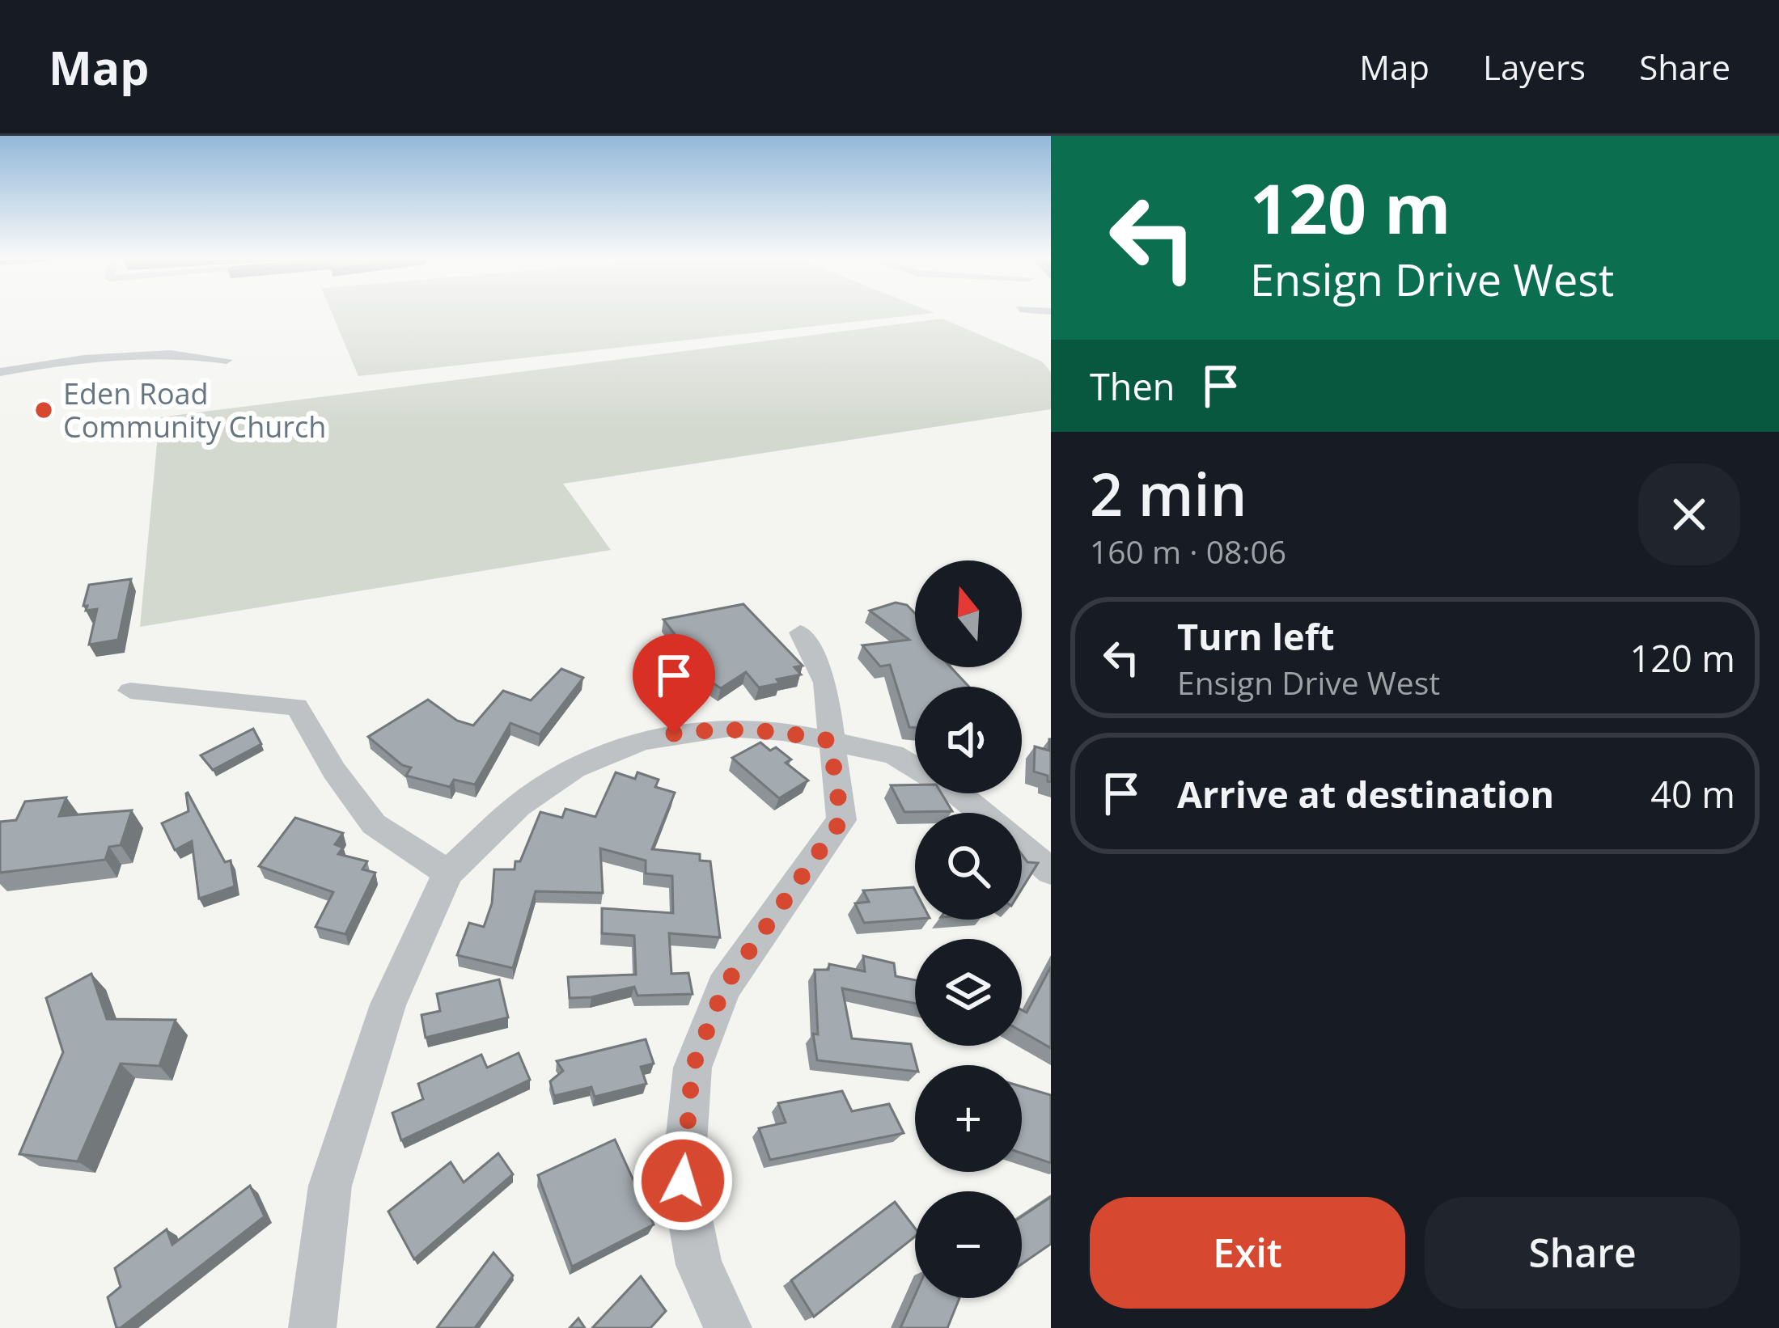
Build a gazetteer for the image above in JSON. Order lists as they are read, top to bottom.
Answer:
{
  "places": ["Eden Road Community Church"],
  "north": "top",
  "page": {
    "header": "Map",
    "nav": ["Map", "Layers", "Share"],
    "turn": ["120 m", "Ensign Drive West"],
    "then": "Then",
    "heading": ["2 min", "160 m · 08:06"],
    "map_buttons": ["+", "−"],
    "list": [
      {
        "name": "Turn left",
        "note": "Ensign Drive West",
        "value": "120 m"
      },
      {
        "name": "Arrive at destination",
        "value": "40 m"
      }
    ],
    "buttons": ["Exit", "Share"]
  }
}
